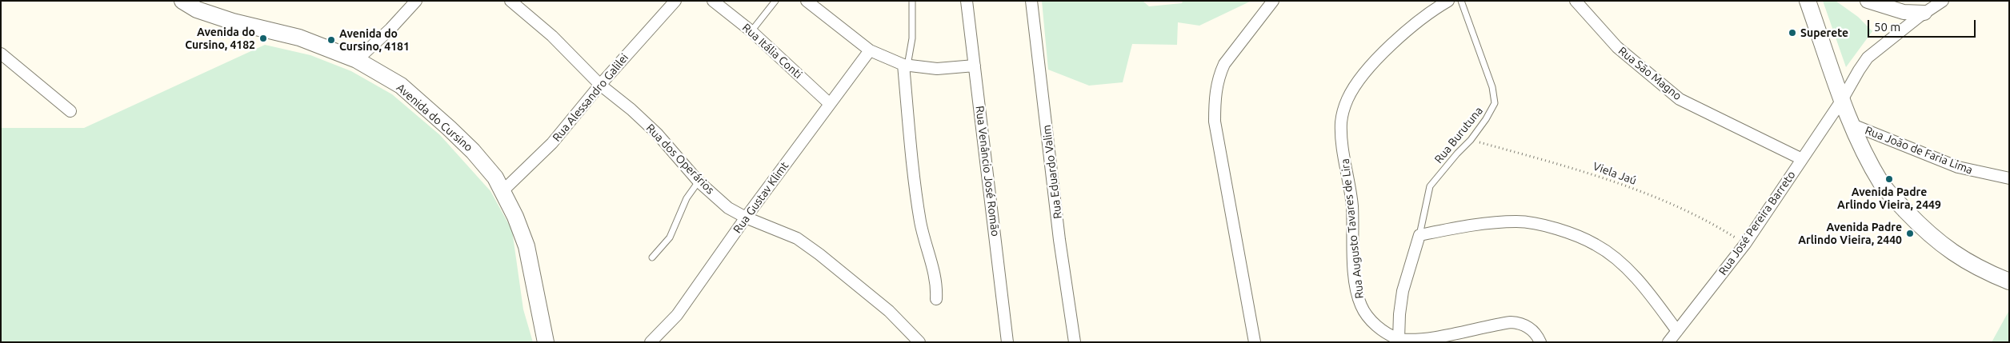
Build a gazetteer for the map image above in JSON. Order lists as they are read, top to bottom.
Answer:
{
  "streets": {
    "main road": ["Avenida do Cursino"],
    "street": [
      "Rua Itália Conti",
      "Rua São Magno",
      "Rua Alessandro Galilei",
      "Rua João de Faria Lima",
      "Rua dos Operários",
      "Rua Venâncio José Romão",
      "Rua Eduardo Valim",
      "Rua Gustav Klimt",
      "Rua José Pereira Barreto",
      "Rua Augusto Tavares de Lira"
    ],
    "lane": ["Rua Burutuna"],
    "path": ["Viela Jaú"]
  },
  "crossings": [
    ["Rua Itália Conti", "Rua Gustav Klimt"],
    ["Rua São Magno", "Rua José Pereira Barreto"],
    ["Rua Alessandro Galilei", "Avenida do Cursino"],
    ["Rua Alessandro Galilei", "Rua dos Operários"],
    ["Rua Burutuna", "Viela Jaú"],
    ["Rua dos Operários", "Rua Gustav Klimt"],
    ["Viela Jaú", "Rua José Pereira Barreto"]
  ],
  "places": [
    "Superete",
    "Avenida do Cursino, 4182",
    "Avenida do Cursino, 4181",
    "Avenida Padre Arlindo Vieira, 2449",
    "Avenida Padre Arlindo Vieira, 2440"
  ],
  "scale_bar": "50 m"
}
